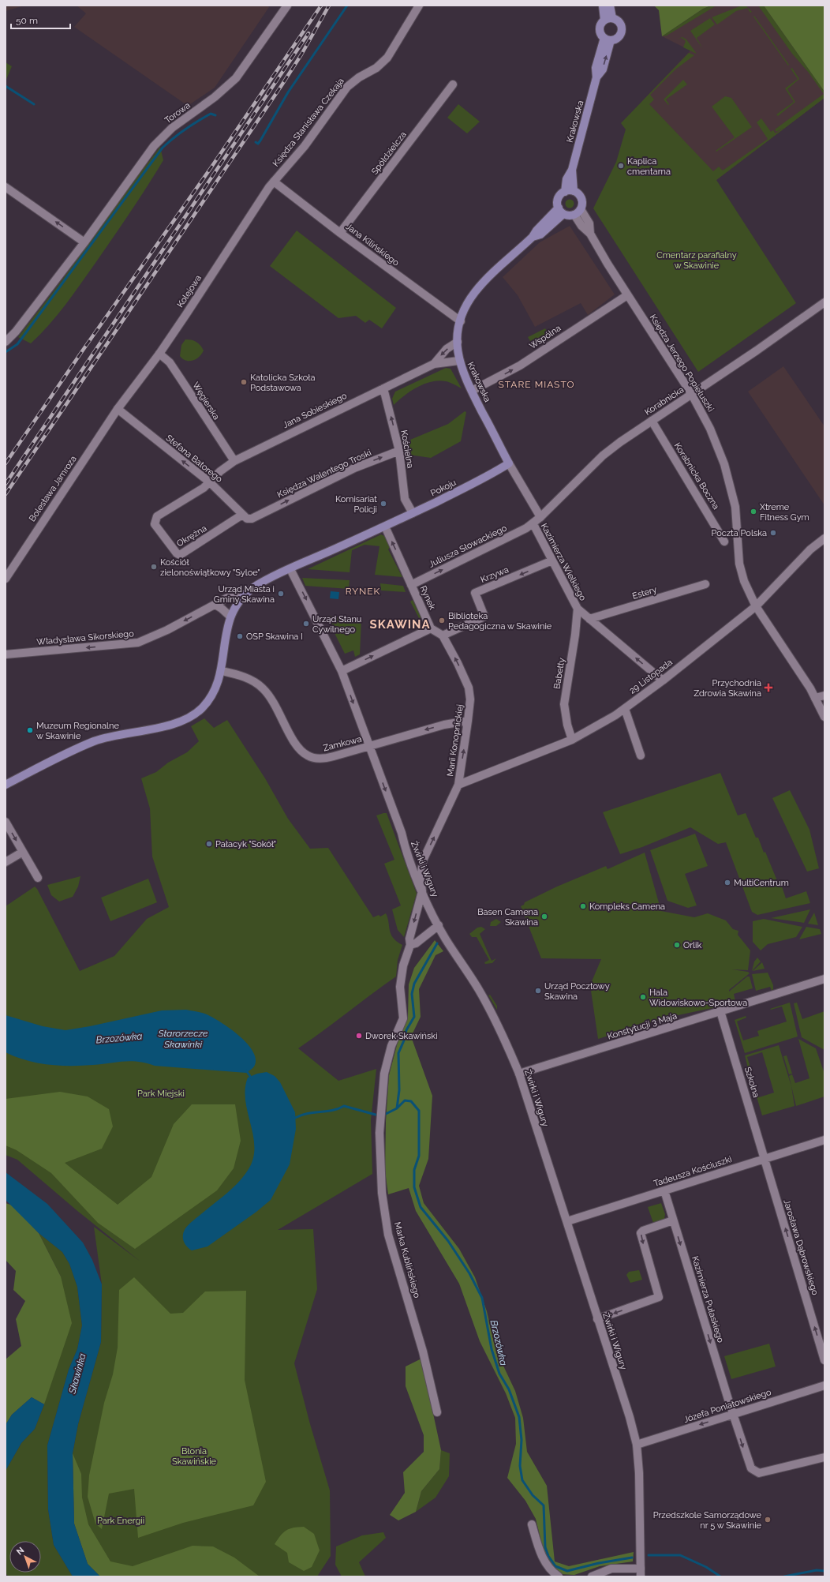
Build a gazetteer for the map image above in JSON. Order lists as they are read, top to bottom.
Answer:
{
  "streets": {
    "main road": ["Krakowska", "Pokoju"],
    "street": [
      "Torowa",
      "Księdza Stanisława Czekaja",
      "Spółdzielcza",
      "Jana Kilińskiego",
      "Kolejowa",
      "Wspólna",
      "Księdza Jerzego Popiełuszki",
      "Węgierska",
      "Korabnicka",
      "Jana Sobieskiego",
      "Kościelna",
      "Stefana Batorego",
      "Księdza Walentego Troski",
      "Korabnicka Boczna",
      "Bolesława Jamroza",
      "Okrężna",
      "Juliusza Słowackiego",
      "Kazimierza Wielkiego",
      "Krzywa",
      "Estery",
      "Rynek",
      "Władysława Sikorskiego",
      "Babetty",
      "29 Listopada",
      "Marii Konopnickiej",
      "Zamkowa",
      "Żwirki i Wigury",
      "Konstytucji 3 Maja",
      "Szkolna",
      "Tadeusza Kościuszki",
      "Jarosława Dąbrowskiego",
      "Marka Kublińskiego",
      "Kazimierza Pułaskiego",
      "Józefa Poniatowskiego"
    ]
  },
  "crossings": [
    ["Krakowska", "Jana Kilińskiego"],
    ["Krakowska", "Wspólna"],
    ["Krakowska", "Księdza Jerzego Popiełuszki"],
    ["Krakowska", "Jana Sobieskiego"],
    ["Krakowska", "Pokoju"],
    ["Krakowska", "Kazimierza Wielkiego"],
    ["Księdza Stanisława Czekaja", "Jana Kilińskiego"],
    ["Księdza Stanisława Czekaja", "Kolejowa"],
    ["Spółdzielcza", "Jana Kilińskiego"],
    ["Jana Kilińskiego", "Kolejowa"],
    ["Kolejowa", "Węgierska"],
    ["Kolejowa", "Stefana Batorego"],
    ["Kolejowa", "Bolesława Jamroza"],
    ["Wspólna", "Księdza Jerzego Popiełuszki"],
    ["Księdza Jerzego Popiełuszki", "Korabnicka"],
    ["Księdza Jerzego Popiełuszki", "29 Listopada"],
    ["Węgierska", "Jana Sobieskiego"],
    ["Korabnicka", "Korabnicka Boczna"],
    ["Korabnicka", "Kazimierza Wielkiego"],
    ["Jana Sobieskiego", "Kościelna"],
    ["Jana Sobieskiego", "Stefana Batorego"],
    ["Jana Sobieskiego", "Okrężna"],
    ["Kościelna", "Księdza Walentego Troski"],
    ["Kościelna", "Pokoju"],
    ["Stefana Batorego", "Księdza Walentego Troski"],
    ["Stefana Batorego", "Bolesława Jamroza"],
    ["Stefana Batorego", "Okrężna"],
    ["Księdza Walentego Troski", "Okrężna"],
    ["Pokoju", "Kazimierza Wielkiego"],
    ["Pokoju", "Rynek"],
    ["Juliusza Słowackiego", "Kazimierza Wielkiego"],
    ["Juliusza Słowackiego", "Rynek"],
    ["Kazimierza Wielkiego", "Krzywa"],
    ["Kazimierza Wielkiego", "Estery"],
    ["Kazimierza Wielkiego", "Babetty"],
    ["Kazimierza Wielkiego", "29 Listopada"],
    ["Krzywa", "Marii Konopnickiej"],
    ["Babetty", "29 Listopada"],
    ["29 Listopada", "Marii Konopnickiej"],
    ["Marii Konopnickiej", "Zamkowa"],
    ["Marii Konopnickiej", "Żwirki i Wigury"],
    ["Marii Konopnickiej", "Marka Kublińskiego"],
    ["Zamkowa", "Żwirki i Wigury"],
    ["Żwirki i Wigury", "Konstytucji 3 Maja"],
    ["Żwirki i Wigury", "Tadeusza Kościuszki"],
    ["Żwirki i Wigury", "Marka Kublińskiego"],
    ["Żwirki i Wigury", "Józefa Poniatowskiego"],
    ["Konstytucji 3 Maja", "Szkolna"],
    ["Szkolna", "Tadeusza Kościuszki"],
    ["Szkolna", "Jarosława Dąbrowskiego"],
    ["Tadeusza Kościuszki", "Jarosława Dąbrowskiego"],
    ["Tadeusza Kościuszki", "Kazimierza Pułaskiego"],
    ["Kazimierza Pułaskiego", "Józefa Poniatowskiego"]
  ],
  "one_way": [
    "Wspólna",
    "Kościelna",
    "Stefana Batorego",
    "Księdza Walentego Troski",
    "Juliusza Słowackiego",
    "Krzywa",
    "Rynek",
    "Władysława Sikorskiego",
    "Marii Konopnickiej",
    "Jarosława Dąbrowskiego",
    "Kazimierza Pułaskiego",
    "Józefa Poniatowskiego"
  ],
  "districts": ["STARE MIASTO", "RYNEK", "SKAWINA"],
  "water": ["Starorzecze Skawinki", "Brzozówka", "Skawinka"],
  "parks": [
    "Cmentarz parafialny w Skawinie",
    "Park Miejski",
    "Błonia Skawińskie",
    "Park Energii"
  ],
  "places": {
    "other": [
      "Kaplica cmentarna",
      "Katolicka Szkoła Podstawowa",
      "Komisariat Policji",
      "Xtreme Fitness Gym",
      "Poczta Polska",
      "Kościół zielonoświątkowy \"Syloe\"",
      "Urząd Miasta i Gminy Skawina",
      "Biblioteka Pedagogiczna w Skawinie",
      "Urząd Stanu Cywilnego",
      "OSP Skawina I",
      "Muzeum Regionalne w Skawinie",
      "Pałacyk \"Sokół\"",
      "MultiCentrum",
      "Kompleks Camena",
      "Basen Camena Skawina",
      "Orlik",
      "Urząd Pocztowy Skawina",
      "Hala Widowiskowo-Sportowa",
      "Dworek Skawiński",
      "Przedszkole Samorządowe nr 5 w Skawinie"
    ],
    "health": ["Przychodnia Zdrowia Skawina"]
  },
  "scale_bar": "50 m",
  "north": "top left"
}
